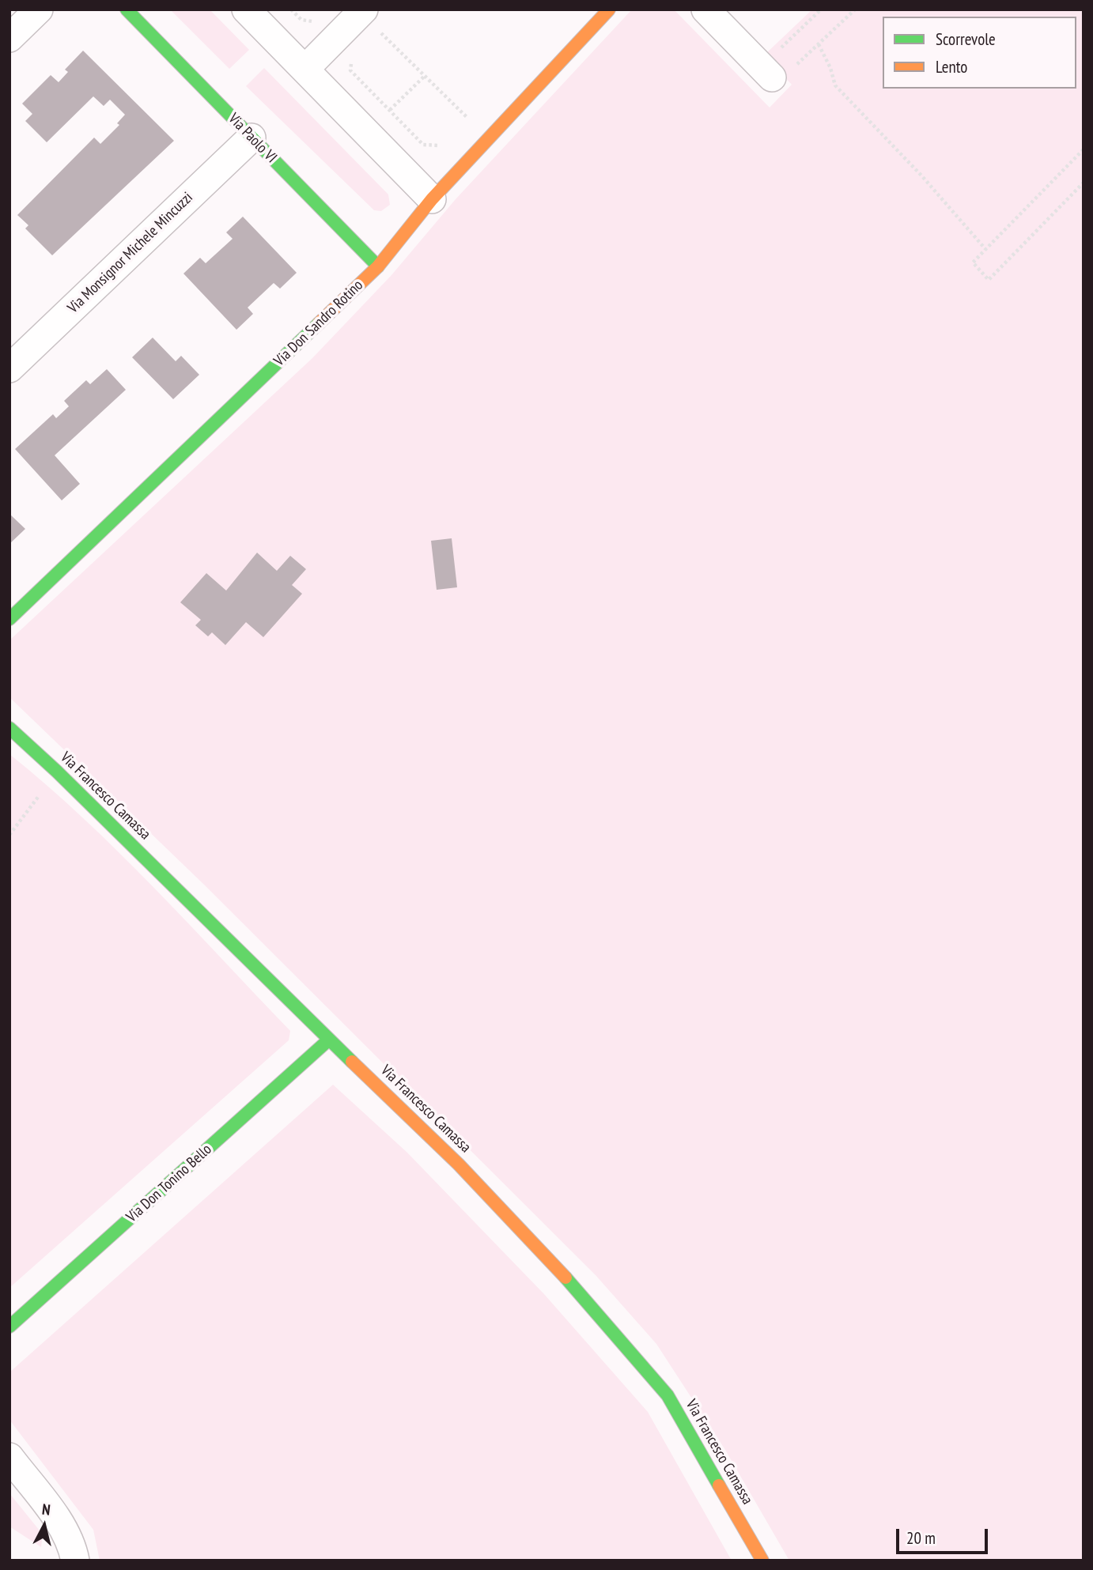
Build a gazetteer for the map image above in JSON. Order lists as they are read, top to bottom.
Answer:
{
  "streets": {
    "street": [
      "Via Paolo VI",
      "Via Monsignor Michele Mincuzzi",
      "Via Don Sandro Rotino",
      "Via Francesco Camassa",
      "Via Don Tonino Bello"
    ]
  },
  "crossings": [
    ["Via Paolo VI", "Via Monsignor Michele Mincuzzi"],
    ["Via Paolo VI", "Via Don Sandro Rotino"],
    ["Via Francesco Camassa", "Via Don Tonino Bello"]
  ],
  "legend": ["Scorrevole", "Lento"],
  "scale_bar": "20 m",
  "north": "top"
}
